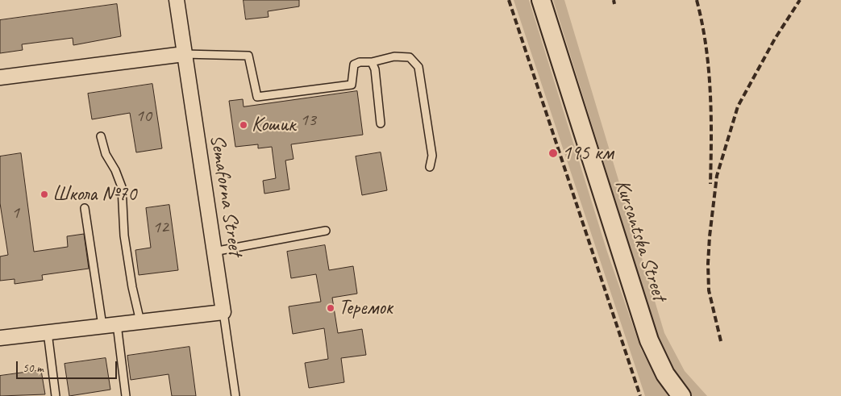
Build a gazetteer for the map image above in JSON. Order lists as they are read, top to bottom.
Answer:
{
  "streets": {
    "street": ["Semaforna Street", "Kursantska Street"]
  },
  "places": [
    "Кошик",
    "195 км",
    "Школа №70",
    "Теремок"
  ],
  "house_numbers": [
    "10",
    "13",
    "1",
    "12"
  ],
  "scale_bar": "50 m"
}
